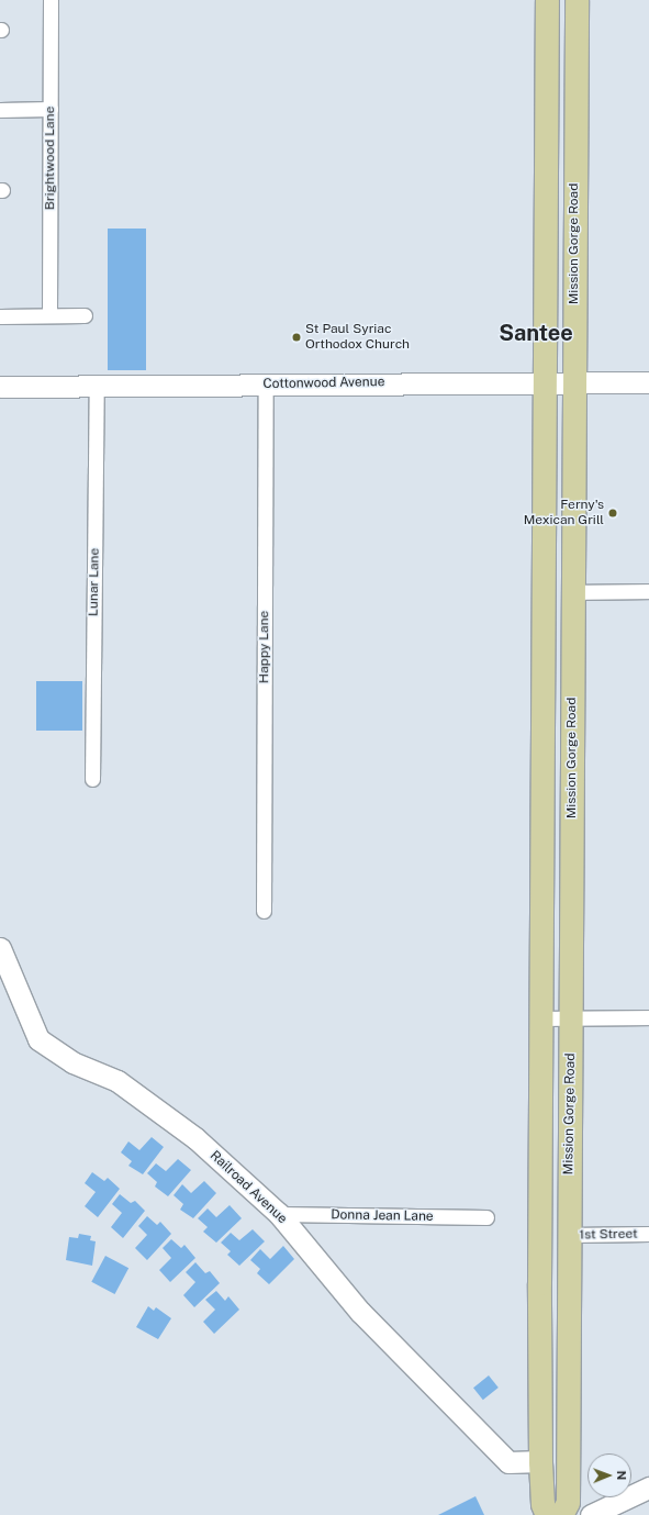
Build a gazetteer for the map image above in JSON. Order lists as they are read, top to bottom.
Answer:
{
  "streets": {
    "main road": ["Mission Gorge Road"],
    "street": [
      "Brightwood Lane",
      "Cottonwood Avenue",
      "Lunar Lane",
      "Happy Lane",
      "Railroad Avenue",
      "Donna Jean Lane",
      "1st Street"
    ]
  },
  "crossings": [
    ["Mission Gorge Road", "Cottonwood Avenue"],
    ["Mission Gorge Road", "Railroad Avenue"],
    ["Mission Gorge Road", "1st Street"],
    ["Cottonwood Avenue", "Lunar Lane"],
    ["Cottonwood Avenue", "Happy Lane"],
    ["Railroad Avenue", "Donna Jean Lane"]
  ],
  "districts": ["Santee"],
  "places": ["St Paul Syriac Orthodox Church", "Ferny's Mexican Grill"],
  "north": "right"
}
